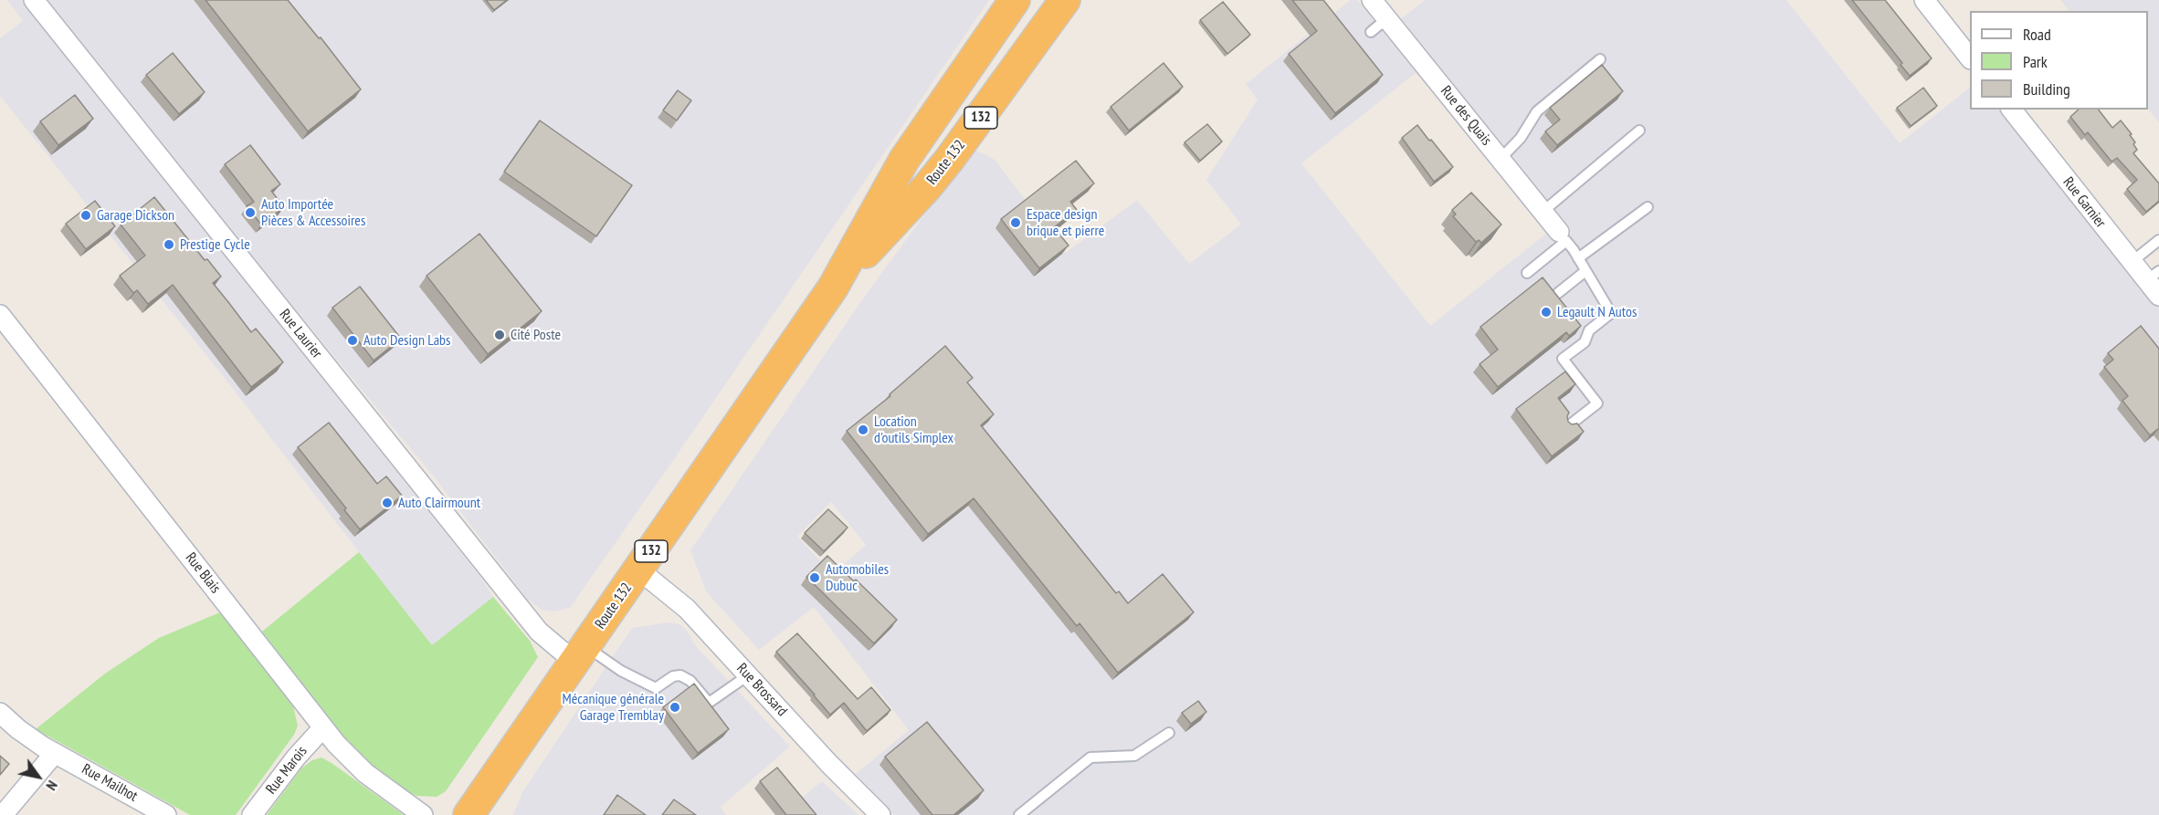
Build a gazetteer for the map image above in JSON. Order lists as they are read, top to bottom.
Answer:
{
  "streets": {
    "highway": ["132", "Route 132"],
    "street": [
      "Rue des Quais",
      "Rue Garnier",
      "Rue Laurier",
      "Rue Blais",
      "Rue Brossard",
      "Rue Marois",
      "Rue Mailhot"
    ]
  },
  "crossings": [
    ["Route 132", "Rue Laurier"],
    ["Route 132", "Rue Brossard"],
    ["Rue Blais", "Rue Marois"]
  ],
  "places": [
    "Auto Importée Pièces & Accessoires",
    "Garage Dickson",
    "Espace design brique et pierre",
    "Prestige Cycle",
    "Legault N Autos",
    "Cité Poste",
    "Auto Design Labs",
    "Location d'outils Simplex",
    "Auto Clairmount",
    "Automobiles Dubuc",
    "Mécanique générale Garage Tremblay"
  ],
  "legend": ["Road", "Park", "Building"],
  "north": "bottom right"
}
